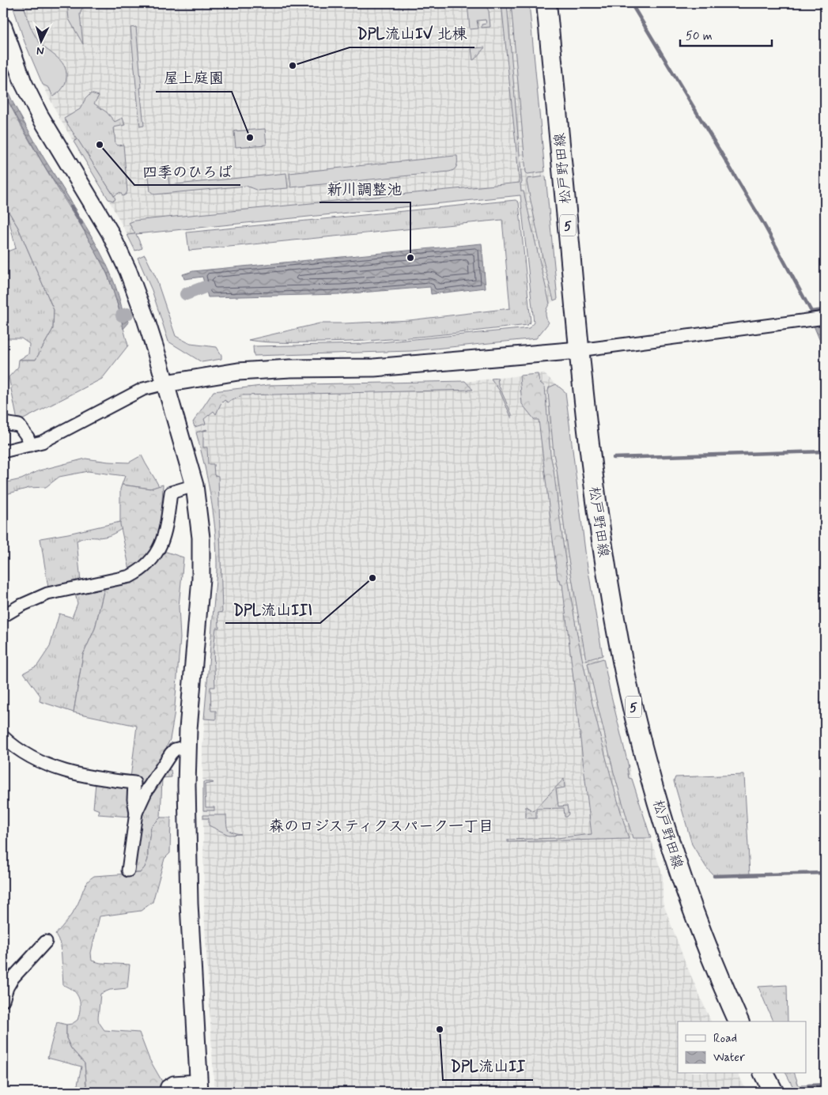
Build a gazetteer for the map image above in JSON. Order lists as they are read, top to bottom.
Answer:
{
  "streets": {
    "main road": ["松戸野田線", "5"]
  },
  "districts": ["森のロジスティクスパーク一丁目"],
  "places": [
    "DPL流山IV 北棟",
    "屋上庭園",
    "四季のひろば",
    "新川調整池",
    "DPL流山III",
    "DPL流山II"
  ],
  "legend": ["Road", "Water"],
  "scale_bar": "50 m",
  "north": "bottom"
}
